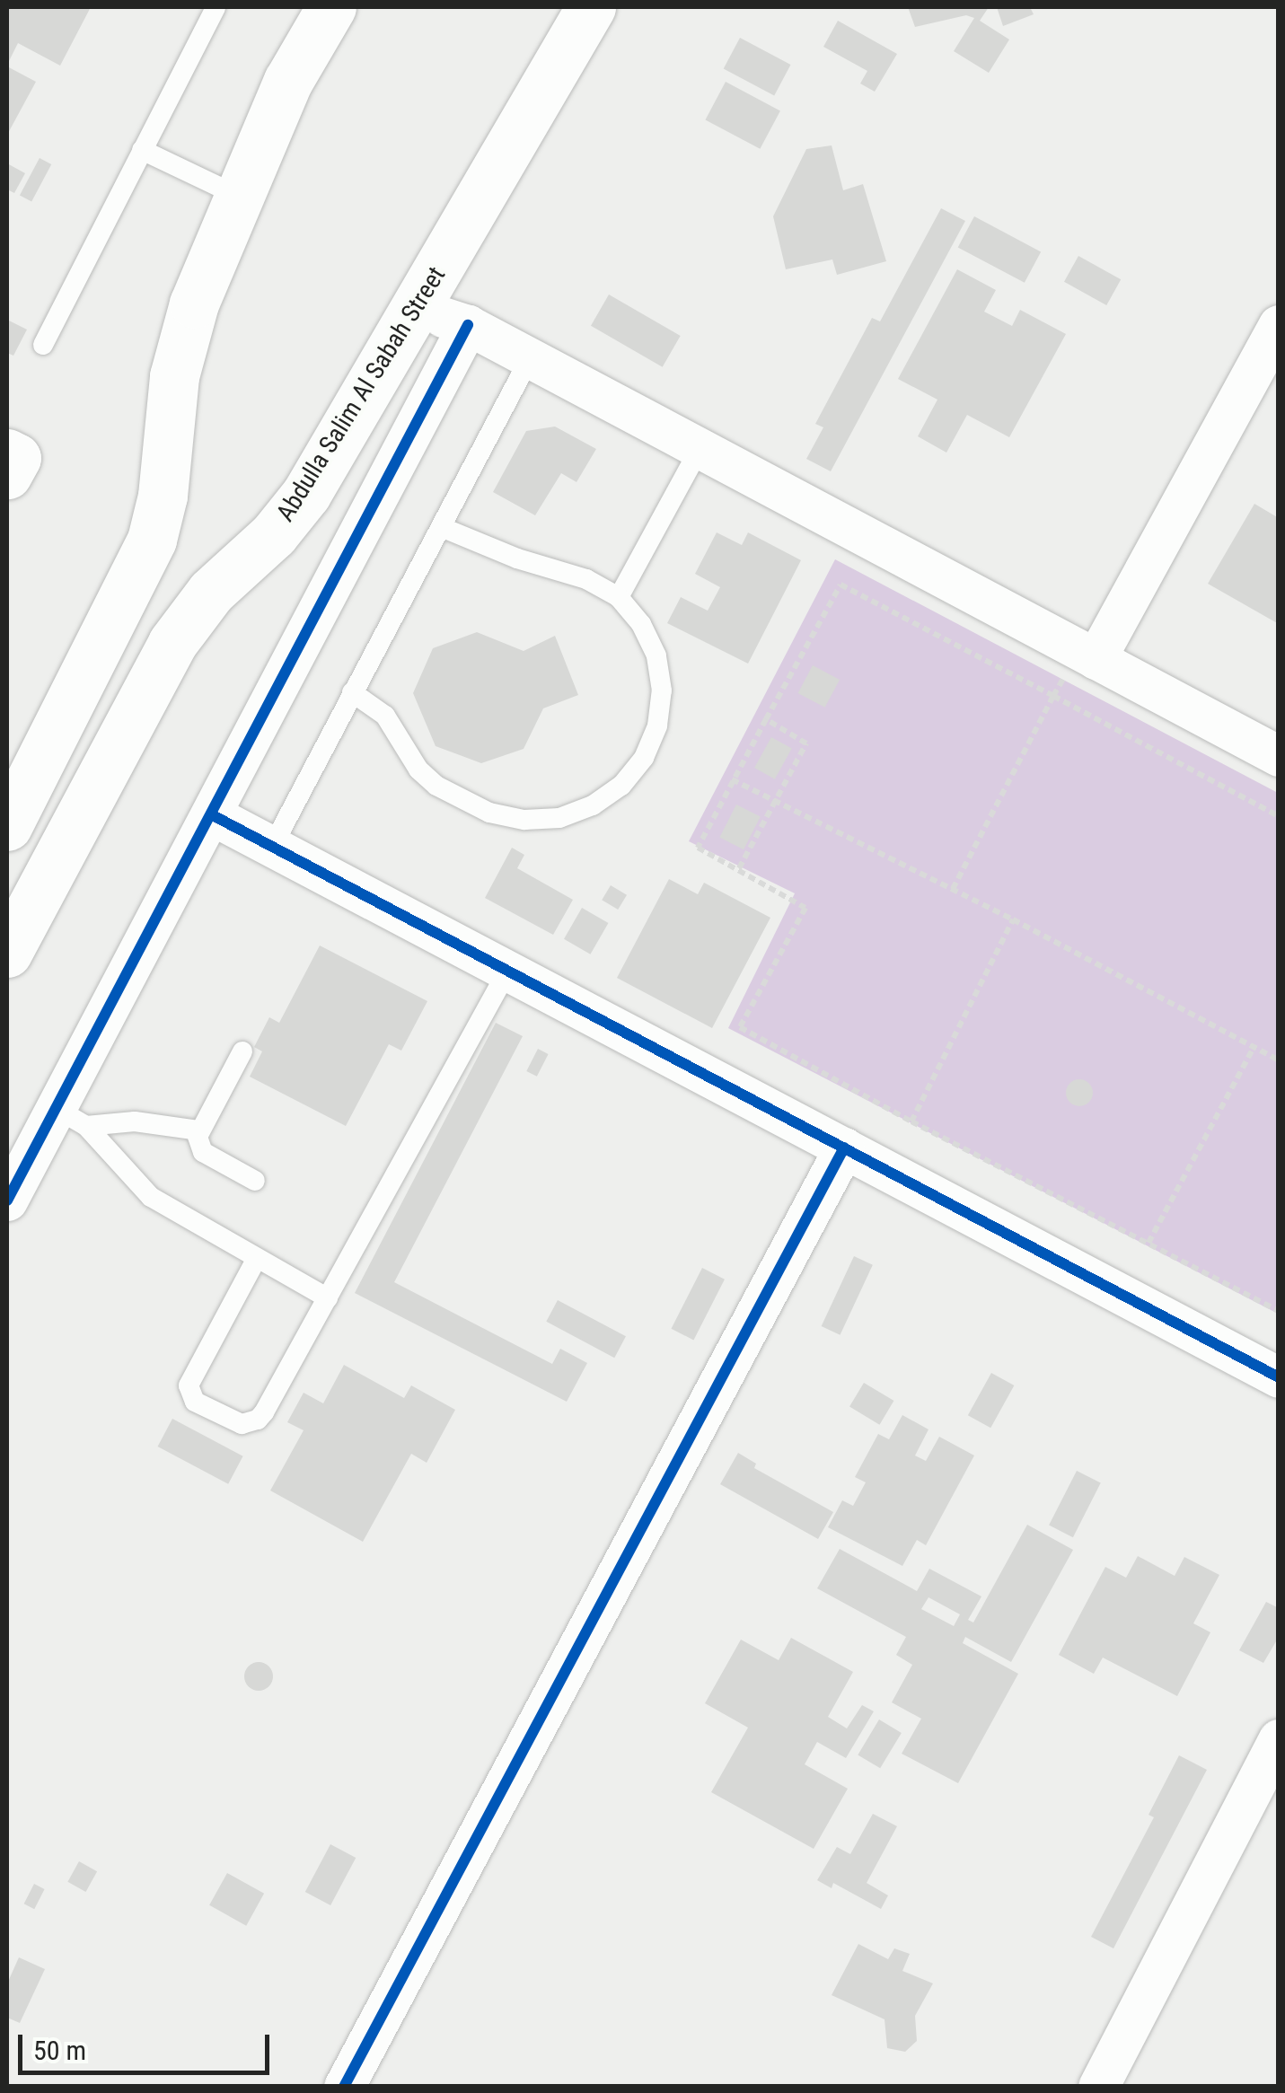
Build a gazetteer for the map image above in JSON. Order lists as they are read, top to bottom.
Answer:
{
  "streets": {
    "main road": ["Abdulla Salim Al Sabah Street"]
  },
  "scale_bar": "50 m"
}
